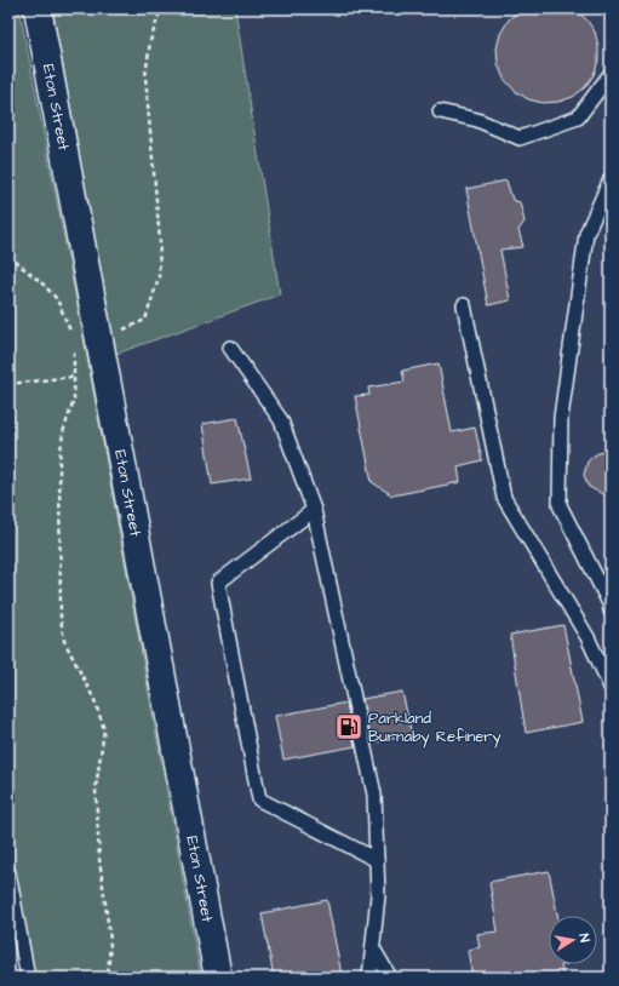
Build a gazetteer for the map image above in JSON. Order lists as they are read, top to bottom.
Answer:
{
  "streets": {
    "street": ["Eton Street"]
  },
  "places": {
    "fuel station": ["Parkland Burnaby Refinery"]
  },
  "north": "right"
}
